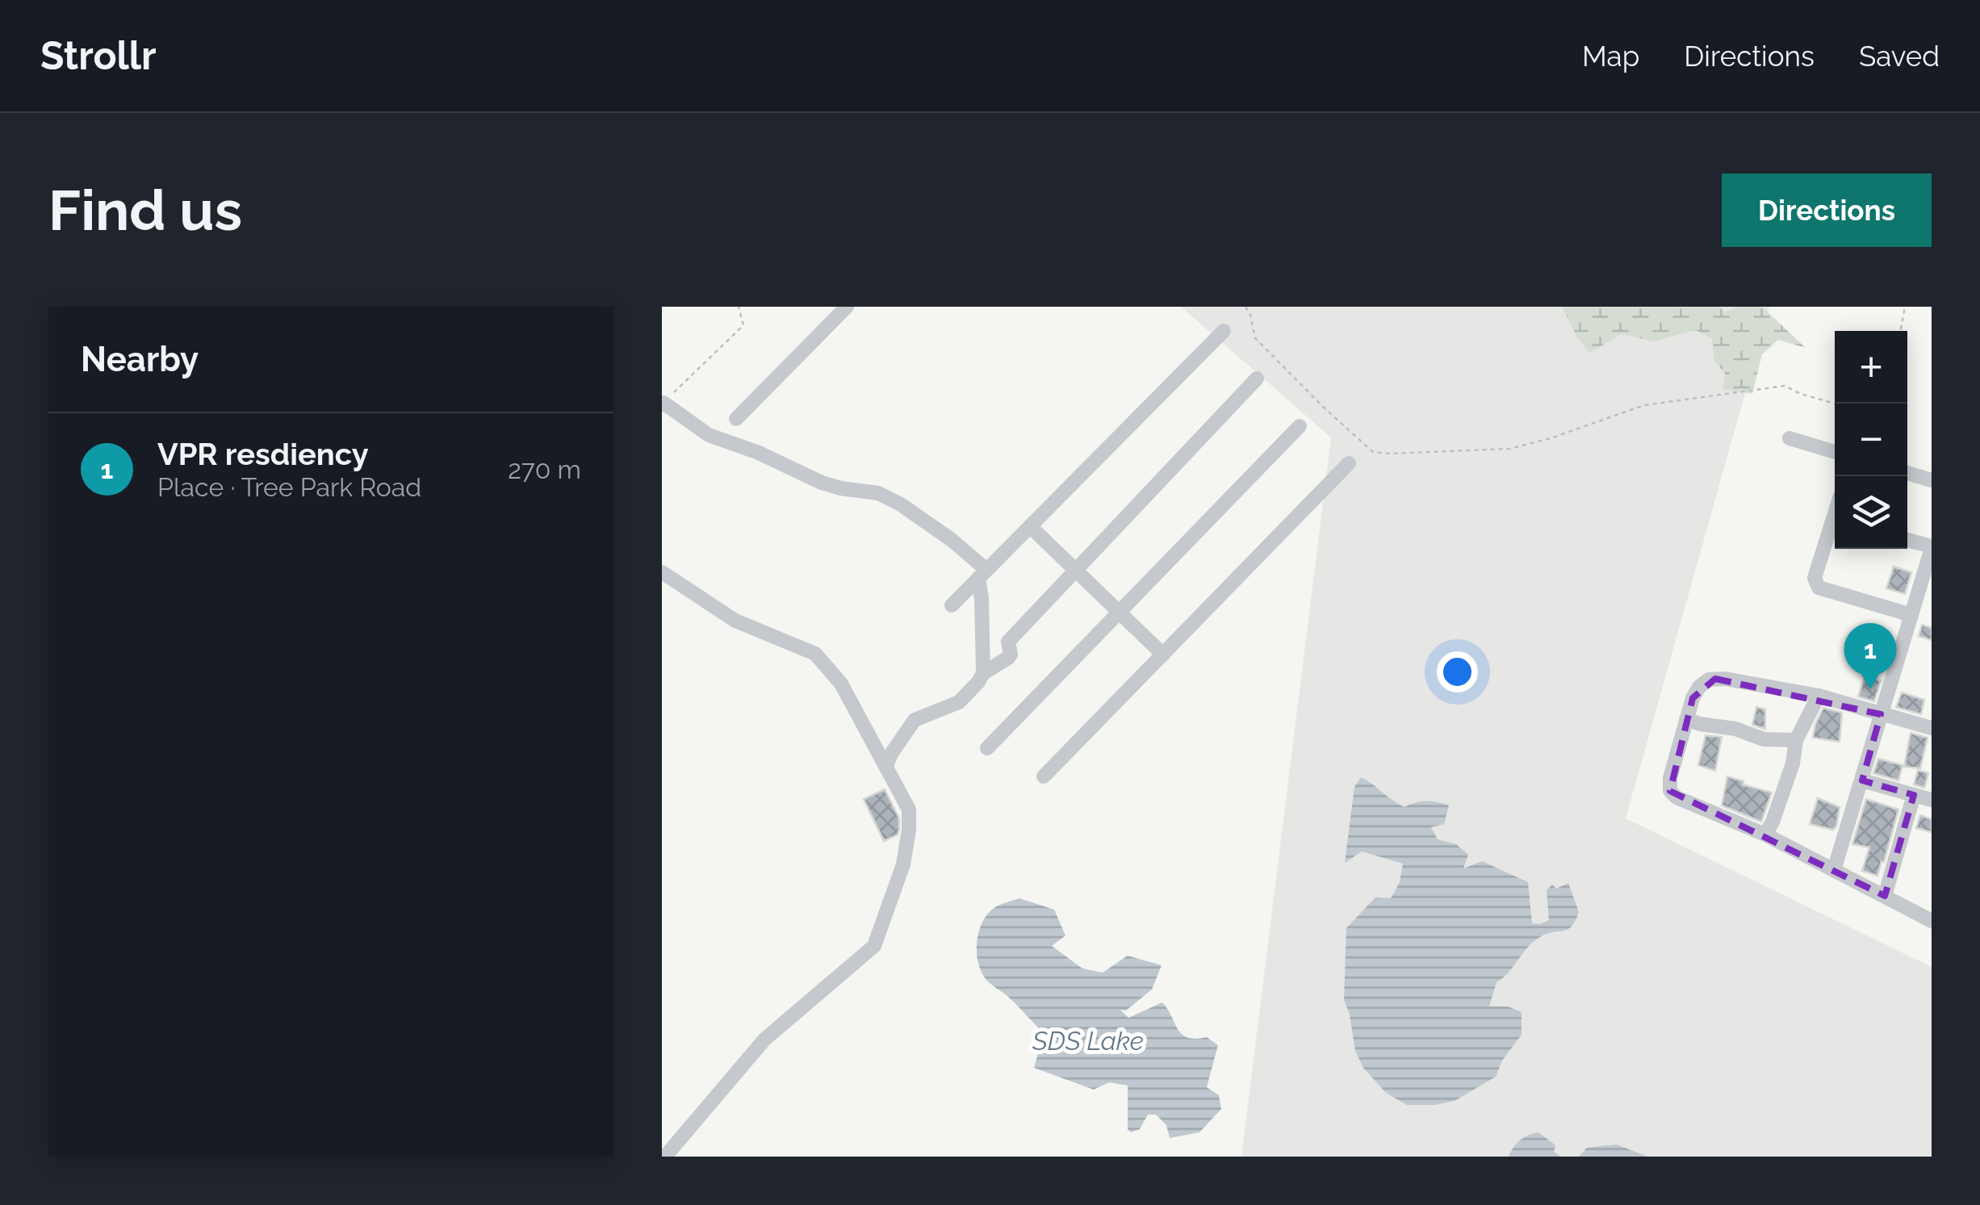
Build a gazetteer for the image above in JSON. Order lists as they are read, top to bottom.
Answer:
{
  "water": ["SDS Lake"],
  "page": {
    "header": "Strollr",
    "nav": ["Map", "Directions", "Saved"],
    "buttons": "Directions",
    "title": "Find us",
    "heading": "Nearby",
    "map_buttons": ["+", "−"],
    "list": [
      {
        "mark": "1",
        "name": "VPR resdiency",
        "note": "Place · Tree Park Road",
        "value": "270 m"
      }
    ],
    "pins": "1"
  }
}
